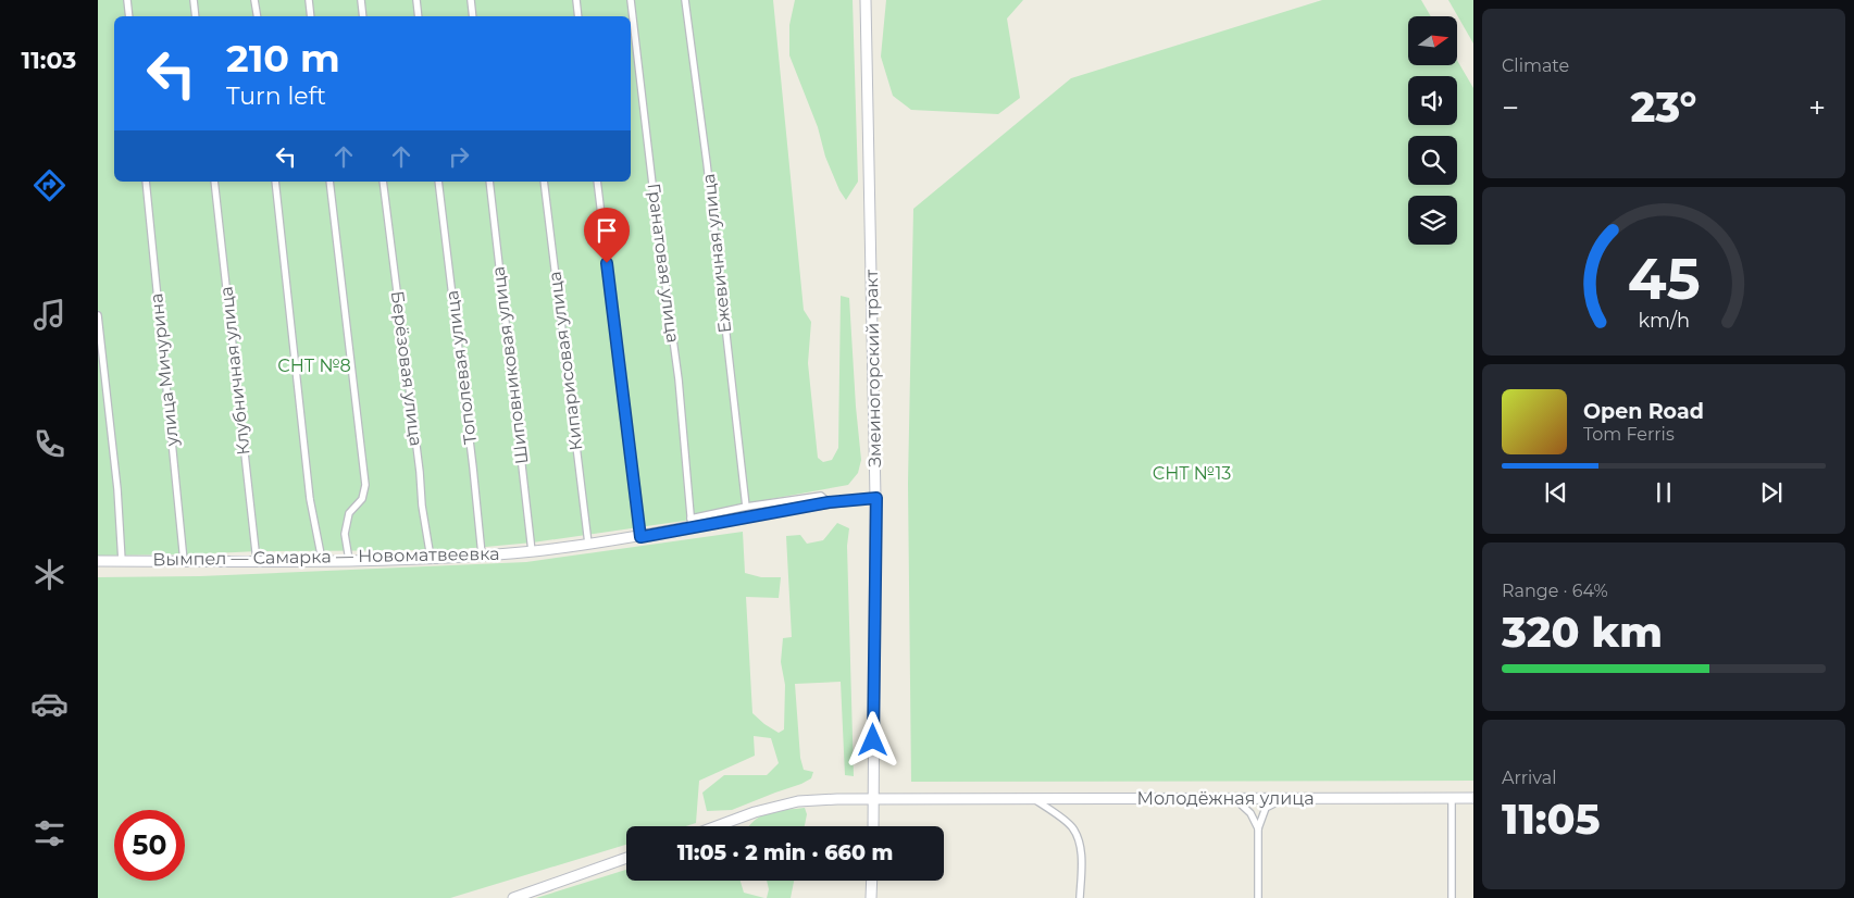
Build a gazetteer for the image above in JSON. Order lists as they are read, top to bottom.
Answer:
{
  "streets": {
    "main road": ["Змеиногорский тракт", "Вымпел — Самарка — Новоматвеевка", "Молодёжная улица"],
    "street": [
      "Ежевичная улица",
      "Гранатовая улица",
      "Кипарисовая улица",
      "Шиповниковая улица",
      "Тополевая улица",
      "Берёзовая улица",
      "улица Мичурина",
      "Клубничная улица"
    ]
  },
  "crossings": [
    ["Гранатовая улица", "Вымпел — Самарка — Новоматвеевка"],
    ["Кипарисовая улица", "Вымпел — Самарка — Новоматвеевка"],
    ["Шиповниковая улица", "Вымпел — Самарка — Новоматвеевка"],
    ["Тополевая улица", "Вымпел — Самарка — Новоматвеевка"],
    ["Берёзовая улица", "Вымпел — Самарка — Новоматвеевка"],
    ["Змеиногорский тракт", "Вымпел — Самарка — Новоматвеевка"],
    ["Змеиногорский тракт", "Молодёжная улица"],
    ["улица Мичурина", "Вымпел — Самарка — Новоматвеевка"],
    ["Клубничная улица", "Вымпел — Самарка — Новоматвеевка"]
  ],
  "parks": ["СНТ №8", "СНТ №13"],
  "north": "right",
  "page": {
    "tabs": "11:03",
    "tile": [
      "Climate",
      ["Range · 64%", "320 km"],
      ["Arrival", "11:05"]
    ],
    "turn": ["210 m", "Turn left"],
    "heat": ["−", "23°", "+"],
    "song": ["Open Road", "Tom Ferris"],
    "limit": "50",
    "trip": "11:05 · 2 min · 660 m",
    "gauge": ["45", "km/h"]
  }
}
